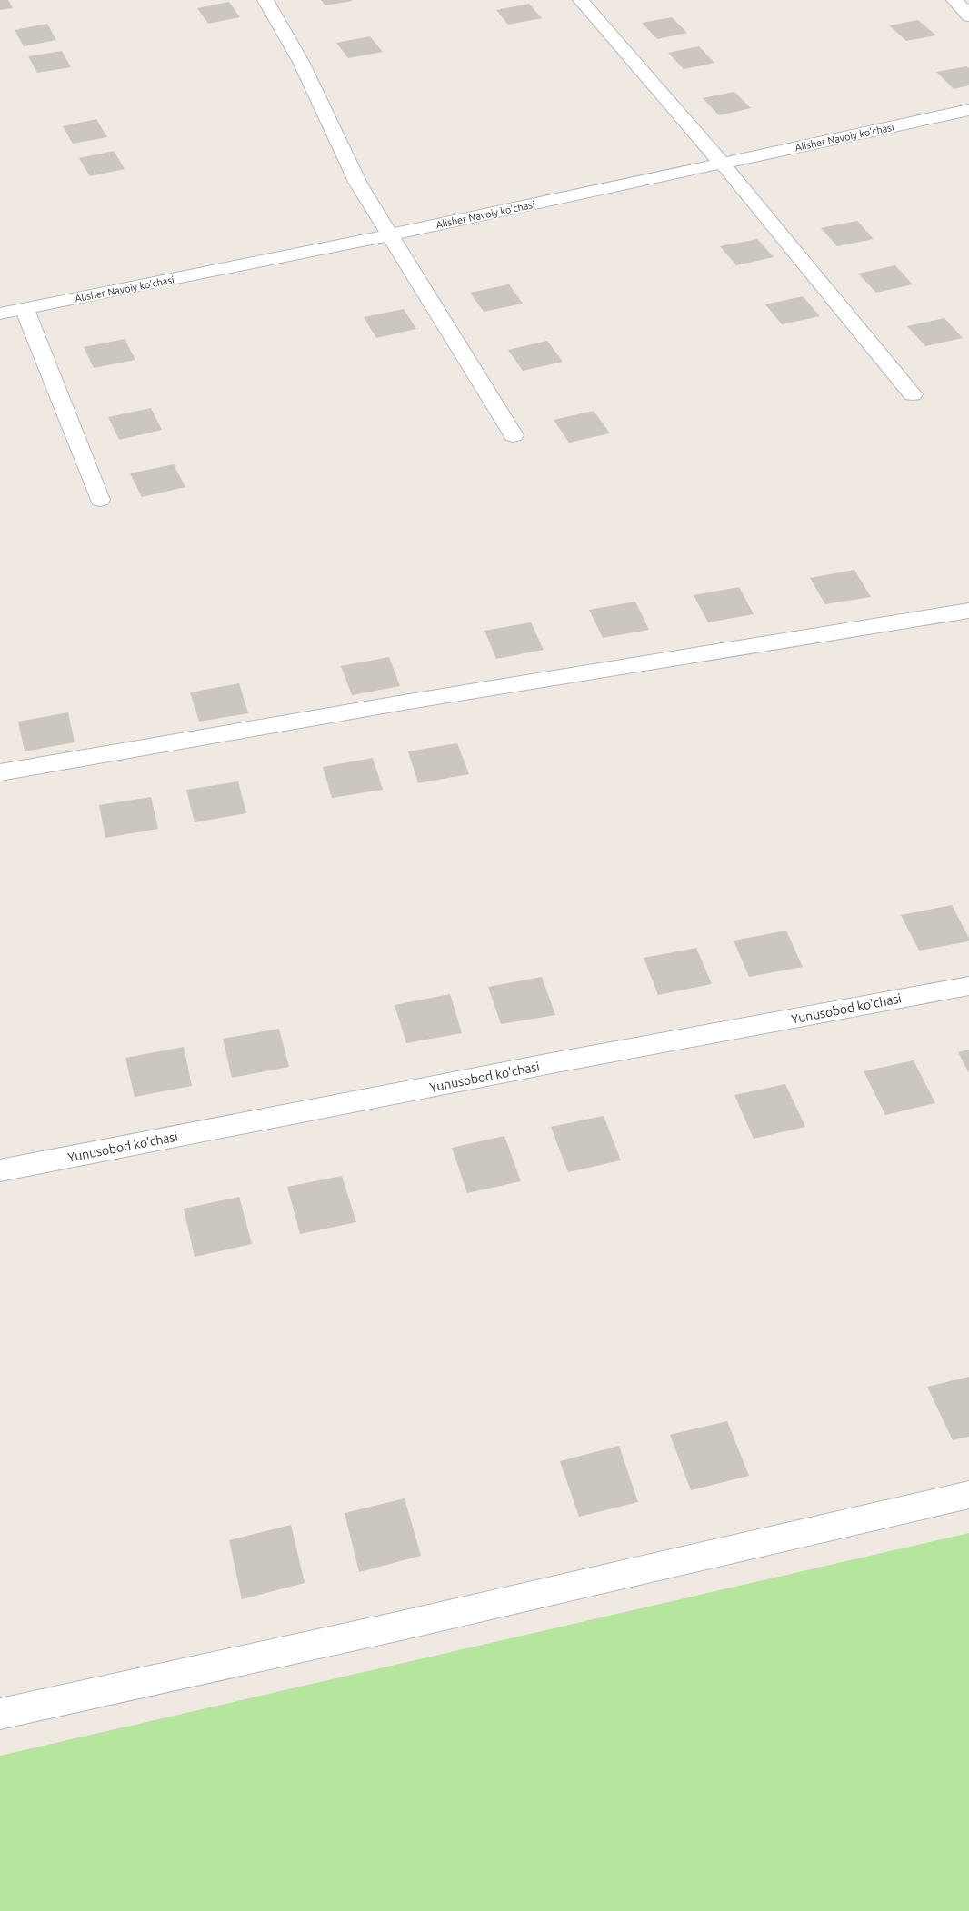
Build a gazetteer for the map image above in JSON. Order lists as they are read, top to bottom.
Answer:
{
  "streets": {
    "street": ["Alisher Navoiy ko'chasi", "Yunusobod ko'chasi"]
  }
}
